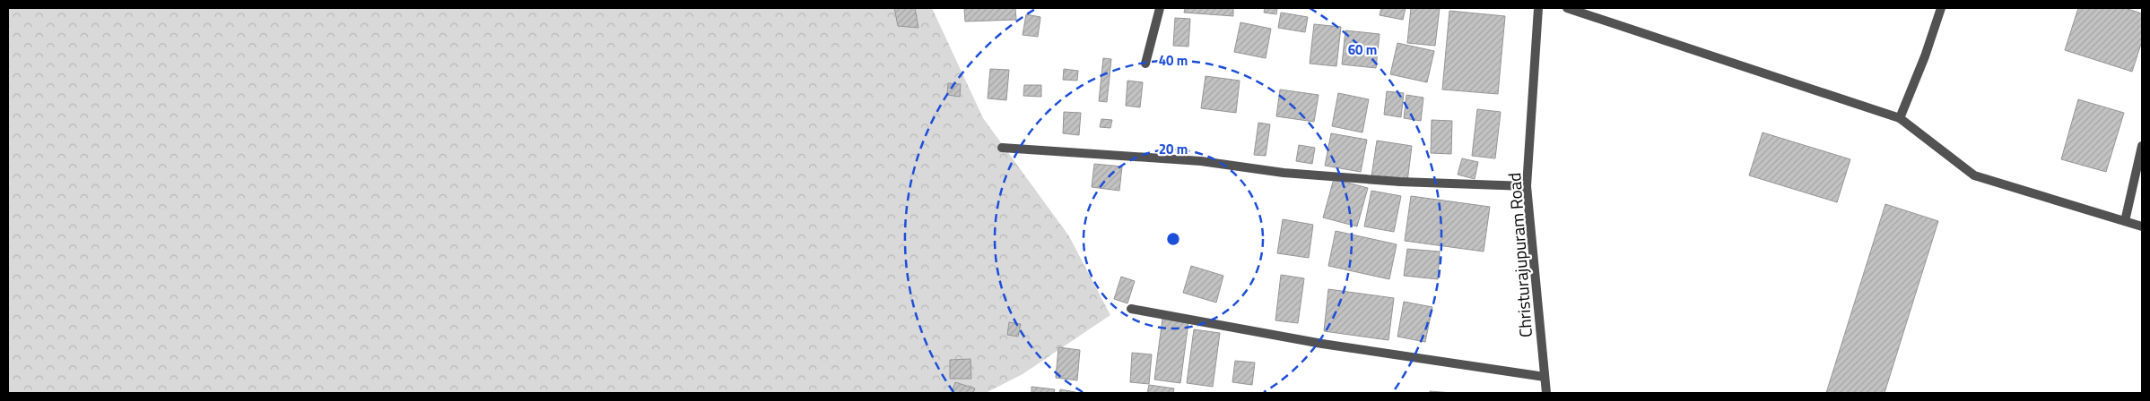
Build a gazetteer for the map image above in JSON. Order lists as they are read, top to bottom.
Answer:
{
  "streets": {
    "street": ["Christurajupuram Road"]
  },
  "rings": ["60 m", "40 m", "20 m"]
}
